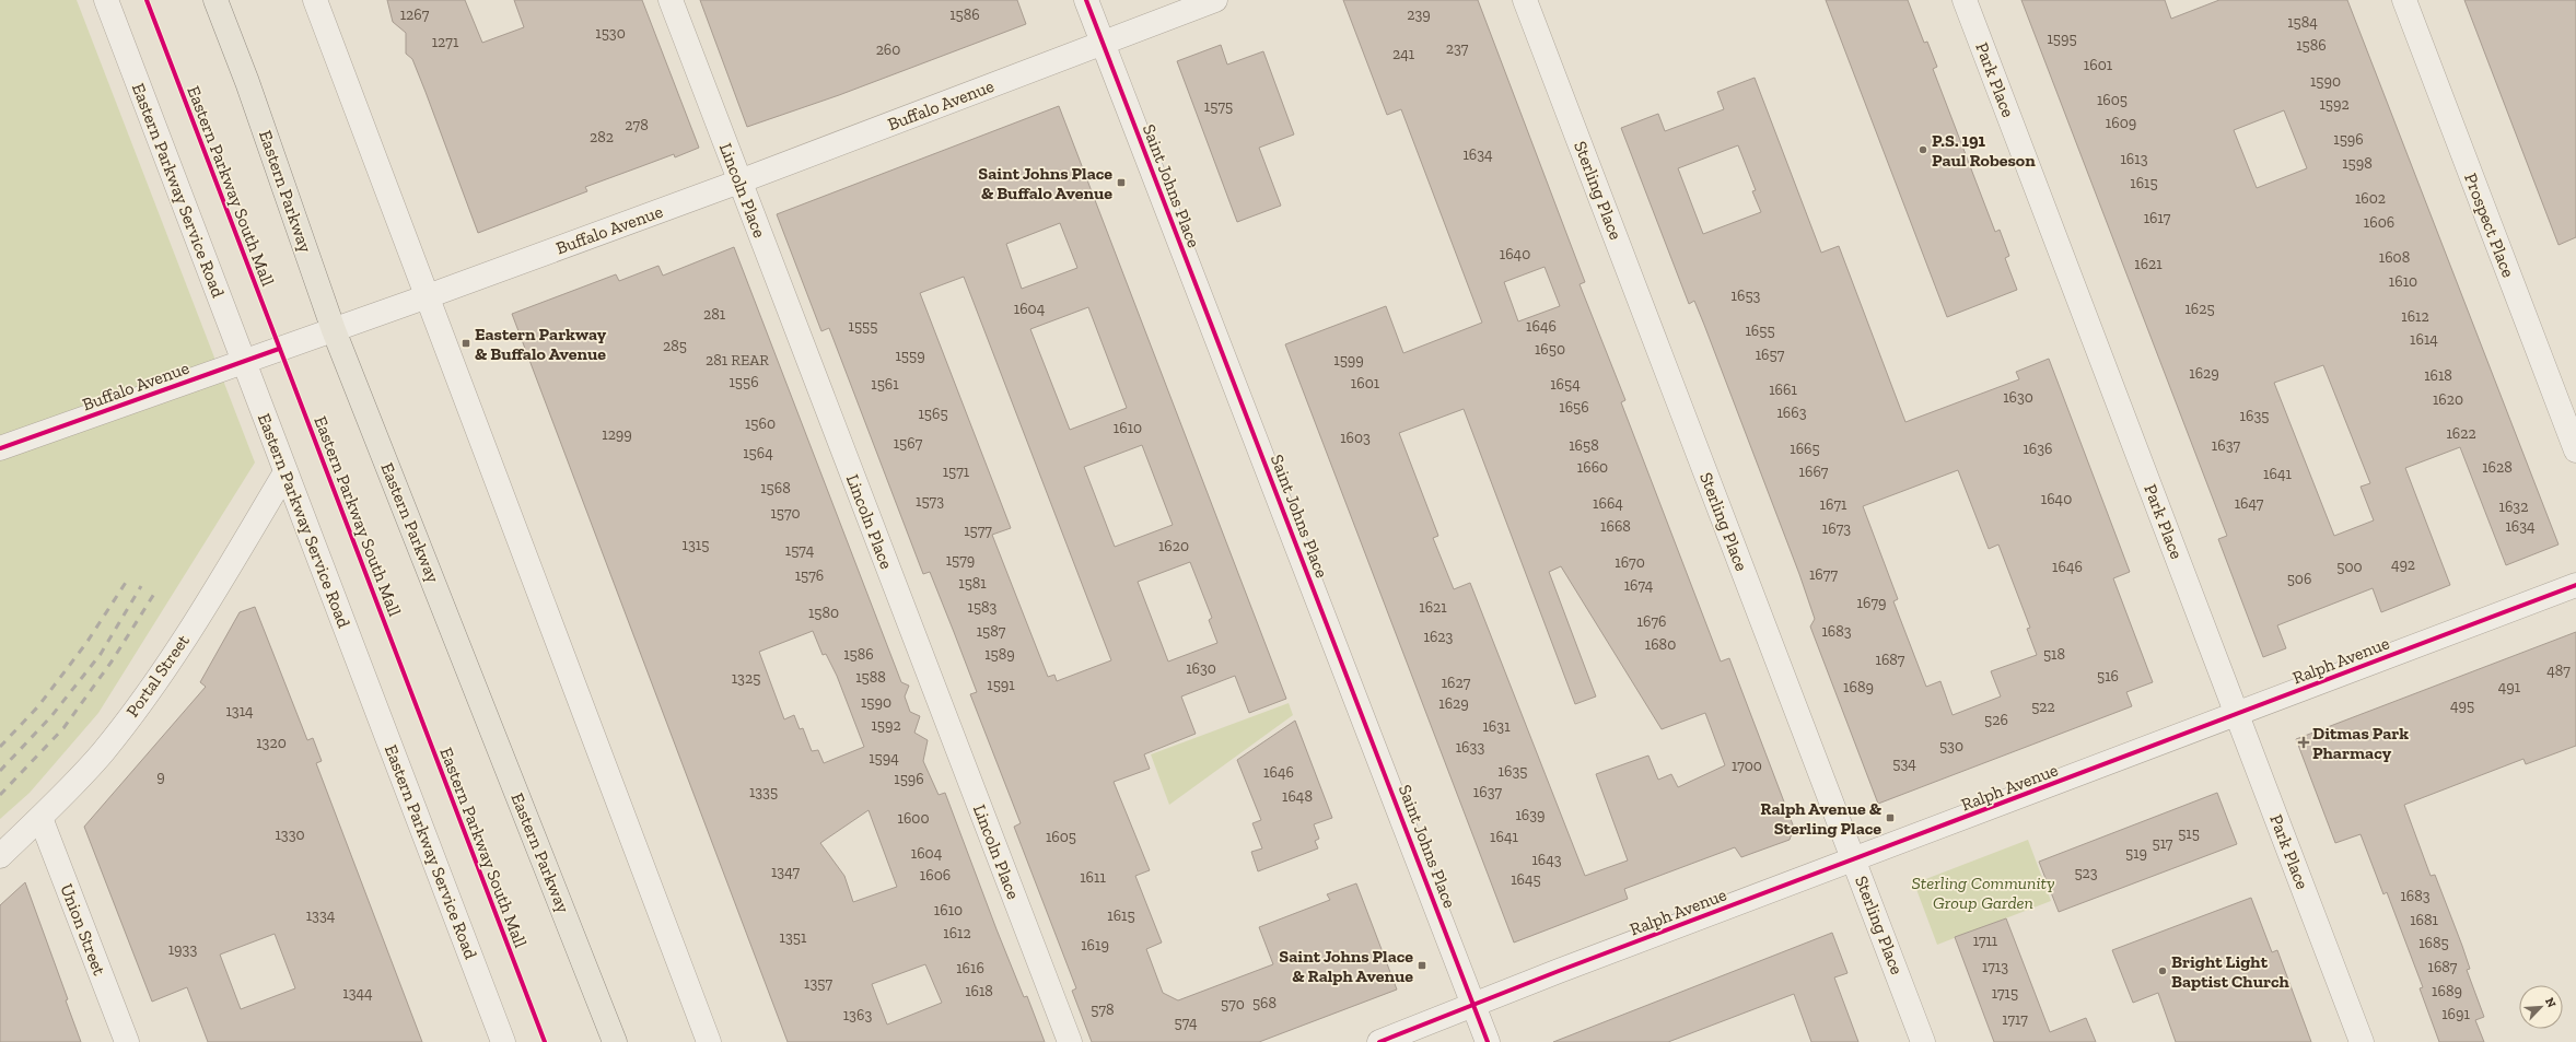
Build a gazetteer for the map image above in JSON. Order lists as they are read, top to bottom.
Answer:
{
  "streets": {
    "main road": ["Eastern Parkway"],
    "street": [
      "Park Place",
      "Buffalo Avenue",
      "Saint Johns Place",
      "Eastern Parkway Service Road",
      "Lincoln Place",
      "Sterling Place",
      "Prospect Place",
      "Ralph Avenue",
      "Portal Street",
      "Union Street"
    ],
    "cycle path": ["Eastern Parkway South Mall"]
  },
  "crossings": [
    ["Park Place", "Ralph Avenue"],
    ["Buffalo Avenue", "Saint Johns Place"],
    ["Buffalo Avenue", "Eastern Parkway Service Road"],
    ["Buffalo Avenue", "Lincoln Place"],
    ["Buffalo Avenue", "Eastern Parkway"],
    ["Saint Johns Place", "Ralph Avenue"],
    ["Eastern Parkway Service Road", "Portal Street"],
    ["Sterling Place", "Ralph Avenue"],
    ["Portal Street", "Union Street"]
  ],
  "parks": ["Sterling Community Group Garden"],
  "places": {
    "other": ["P.S. 191 Paul Robeson", "Bright Light Baptist Church"],
    "transit": [
      "Saint Johns Place & Buffalo Avenue",
      "Eastern Parkway & Buffalo Avenue",
      "Ralph Avenue & Sterling Place",
      "Saint Johns Place & Ralph Avenue"
    ],
    "health": ["Ditmas Park Pharmacy"]
  },
  "house_numbers": [
    "1267",
    "1586",
    "239",
    "1584",
    "1530",
    "1595",
    "1271",
    "1586",
    "237",
    "260",
    "241",
    "1601",
    "1590",
    "1605",
    "1592",
    "1575",
    "1609",
    "278",
    "282",
    "1596",
    "1634",
    "1613",
    "1598",
    "1615",
    "1602",
    "1617",
    "1606",
    "1640",
    "1608",
    "1621",
    "1610",
    "1653",
    "1604",
    "1625",
    "281",
    "1612",
    "1555",
    "1646",
    "1655",
    "1614",
    "285",
    "1650",
    "1657",
    "1559",
    "281 REAR",
    "1599",
    "1629",
    "1618",
    "1556",
    "1601",
    "1561",
    "1654",
    "1661",
    "1630",
    "1620",
    "1656",
    "1663",
    "1565",
    "1635",
    "1560",
    "1610",
    "1622",
    "1299",
    "1603",
    "1567",
    "1658",
    "1637",
    "1665",
    "1636",
    "1564",
    "1660",
    "1628",
    "1571",
    "1667",
    "1641",
    "1568",
    "1640",
    "1573",
    "1664",
    "1647",
    "1671",
    "1632",
    "1570",
    "1668",
    "1634",
    "1673",
    "1577",
    "1315",
    "1620",
    "1574",
    "1579",
    "1670",
    "492",
    "1646",
    "500",
    "1677",
    "1576",
    "506",
    "1581",
    "1674",
    "1679",
    "1583",
    "1621",
    "1580",
    "1676",
    "1587",
    "1683",
    "1623",
    "1680",
    "1586",
    "1589",
    "518",
    "1687",
    "1630",
    "487",
    "516",
    "1588",
    "1325",
    "1627",
    "1591",
    "1689",
    "491",
    "1590",
    "1629",
    "495",
    "522",
    "1314",
    "526",
    "1592",
    "1631",
    "1320",
    "530",
    "1633",
    "1594",
    "534",
    "1700",
    "1635",
    "1646",
    "9",
    "1596",
    "1335",
    "1637",
    "1648",
    "1639",
    "1600",
    "515",
    "1330",
    "1605",
    "1641",
    "517",
    "1604",
    "519",
    "1643",
    "1347",
    "523",
    "1606",
    "1611",
    "1645",
    "1683",
    "1610",
    "1334",
    "1615",
    "1681",
    "1612",
    "1351",
    "1711",
    "1685",
    "1619",
    "1933",
    "1713",
    "1687",
    "1616",
    "1357",
    "1618",
    "1689",
    "1344",
    "1715",
    "568",
    "570",
    "578",
    "1691",
    "1363",
    "1717",
    "574"
  ],
  "north": "top right"
}
